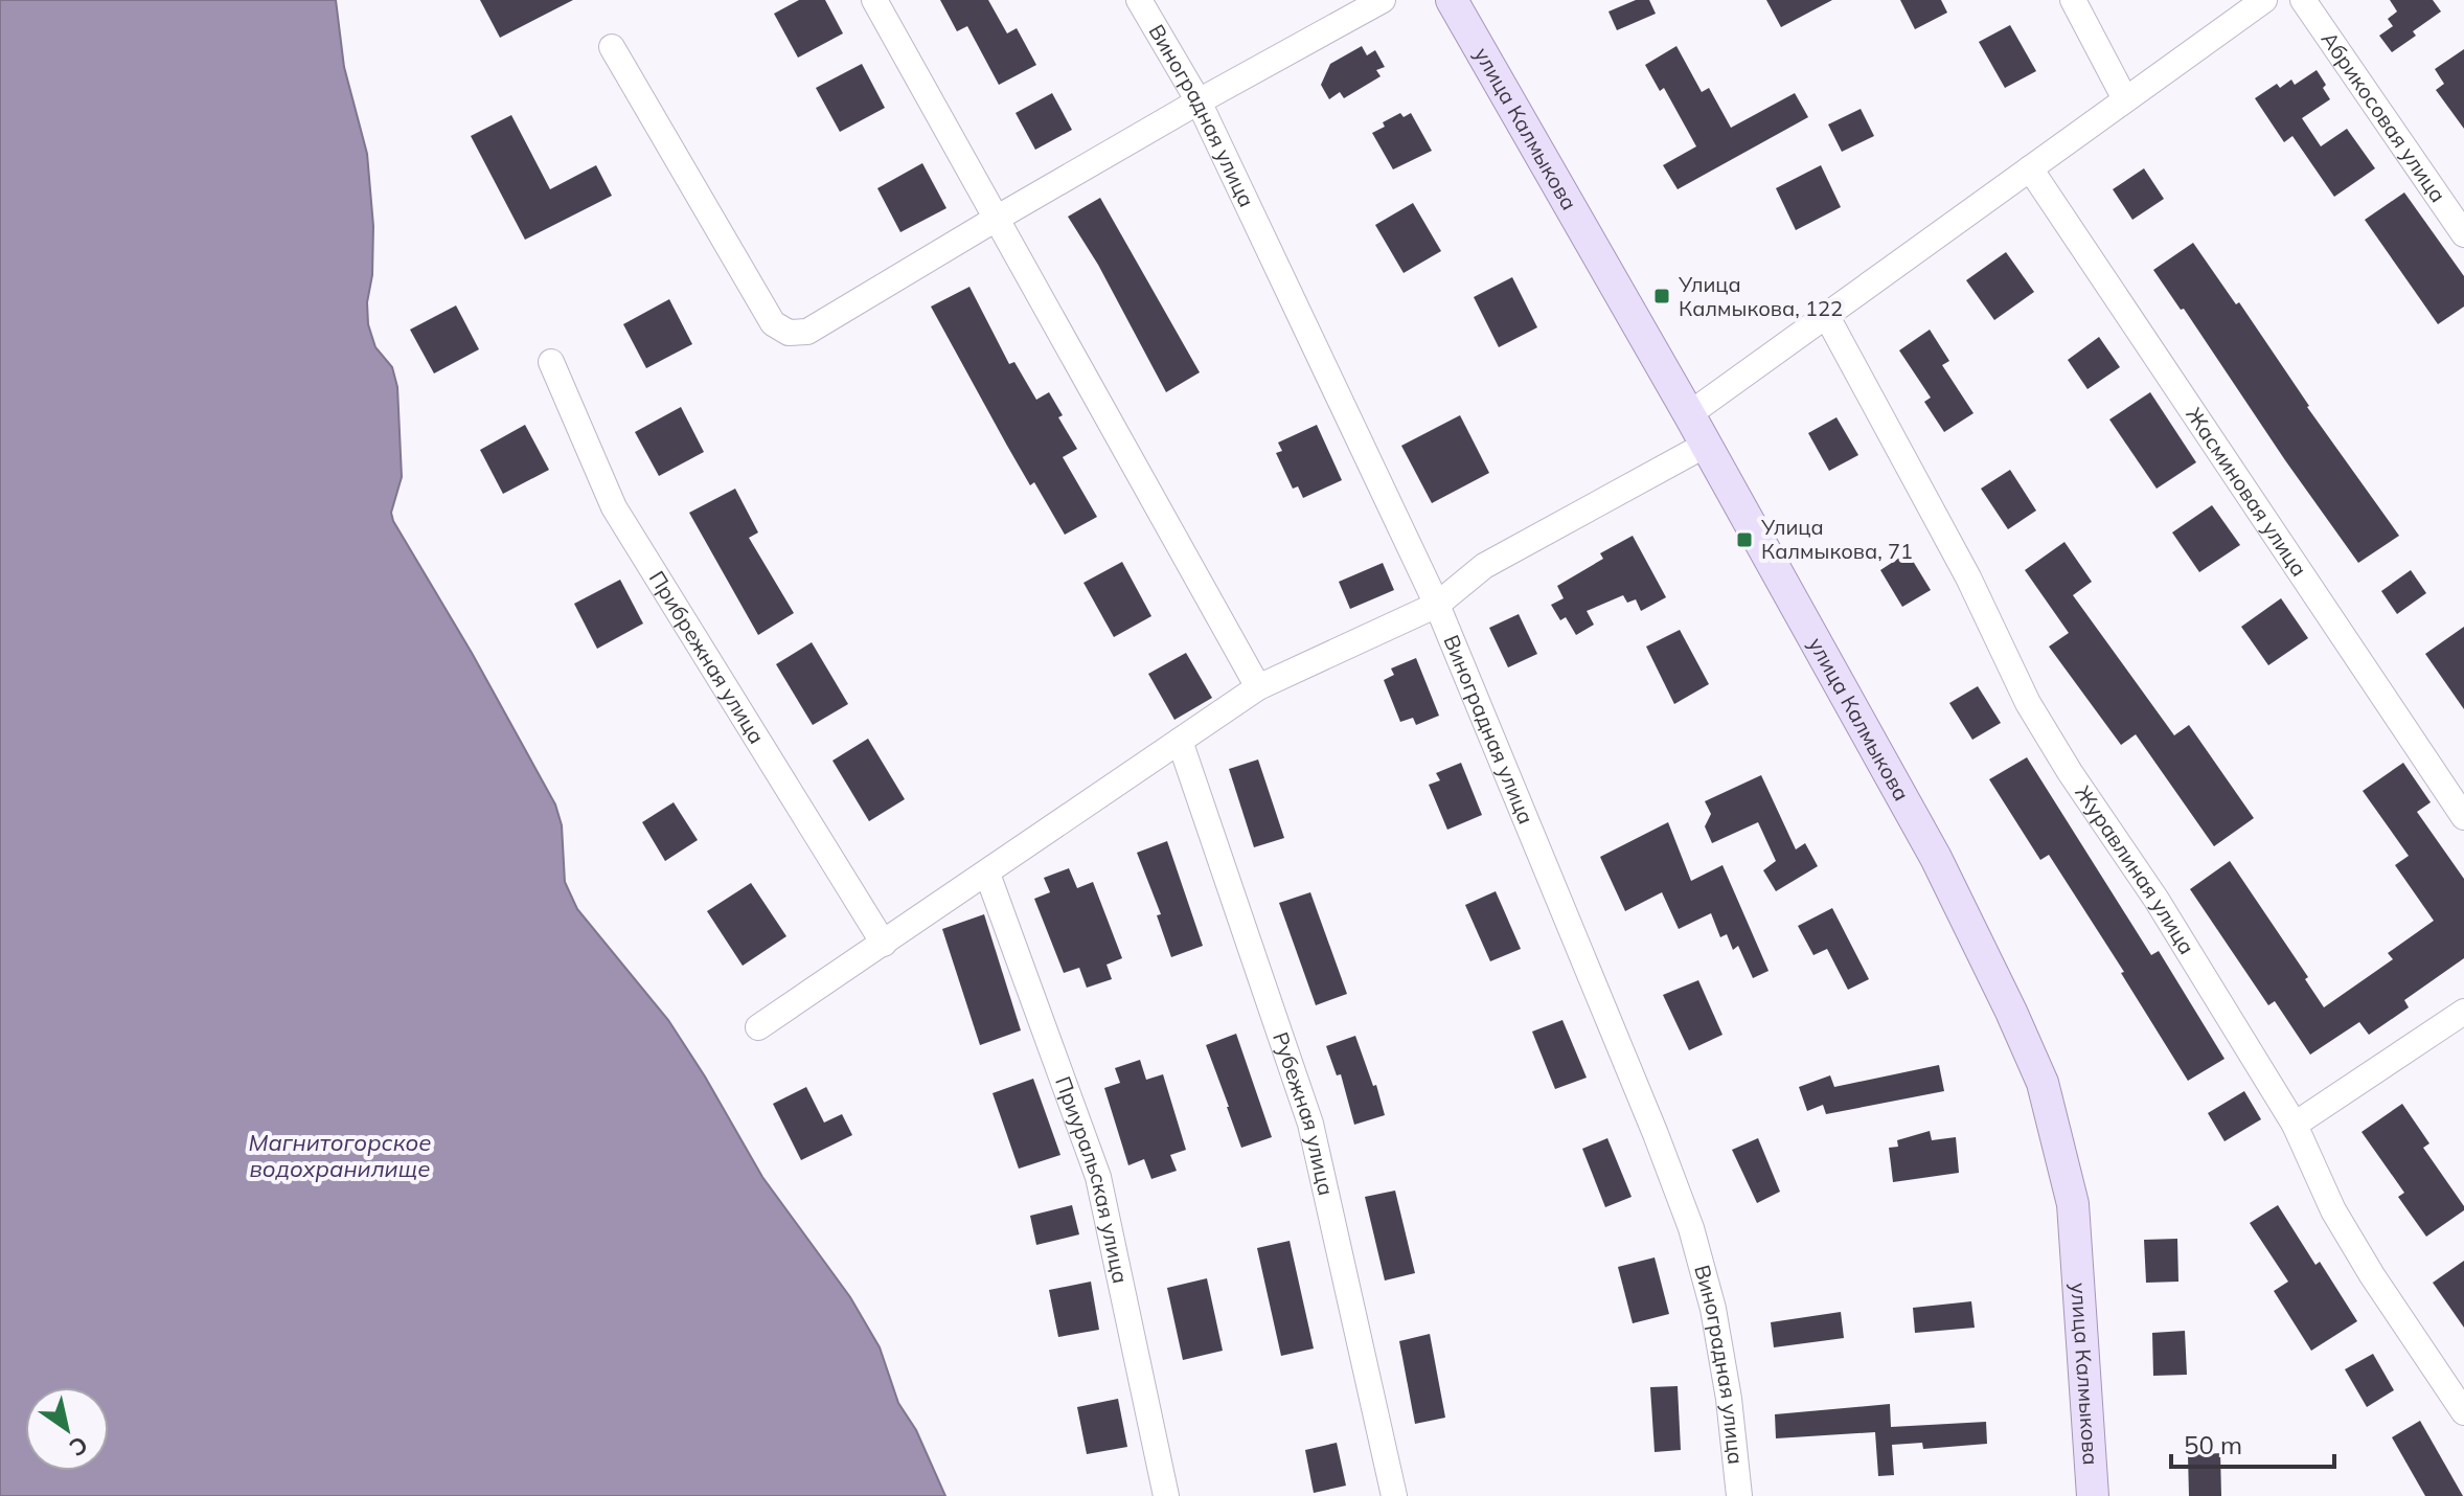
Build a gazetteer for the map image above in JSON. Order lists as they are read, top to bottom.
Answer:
{
  "streets": {
    "main road": ["улица Калмыкова"],
    "street": [
      "Виноградная улица",
      "Абрикосовая улица",
      "Жасминовая улица",
      "Прибрежная улица",
      "Журавлиная улица",
      "Рубежная улица",
      "Приуральская улица"
    ]
  },
  "water": ["Магнитогорское водохранилище"],
  "places": {
    "transit": ["Улица Калмыкова, 122", "Улица Калмыкова, 71"]
  },
  "scale_bar": "50 m",
  "north": "bottom right"
}
